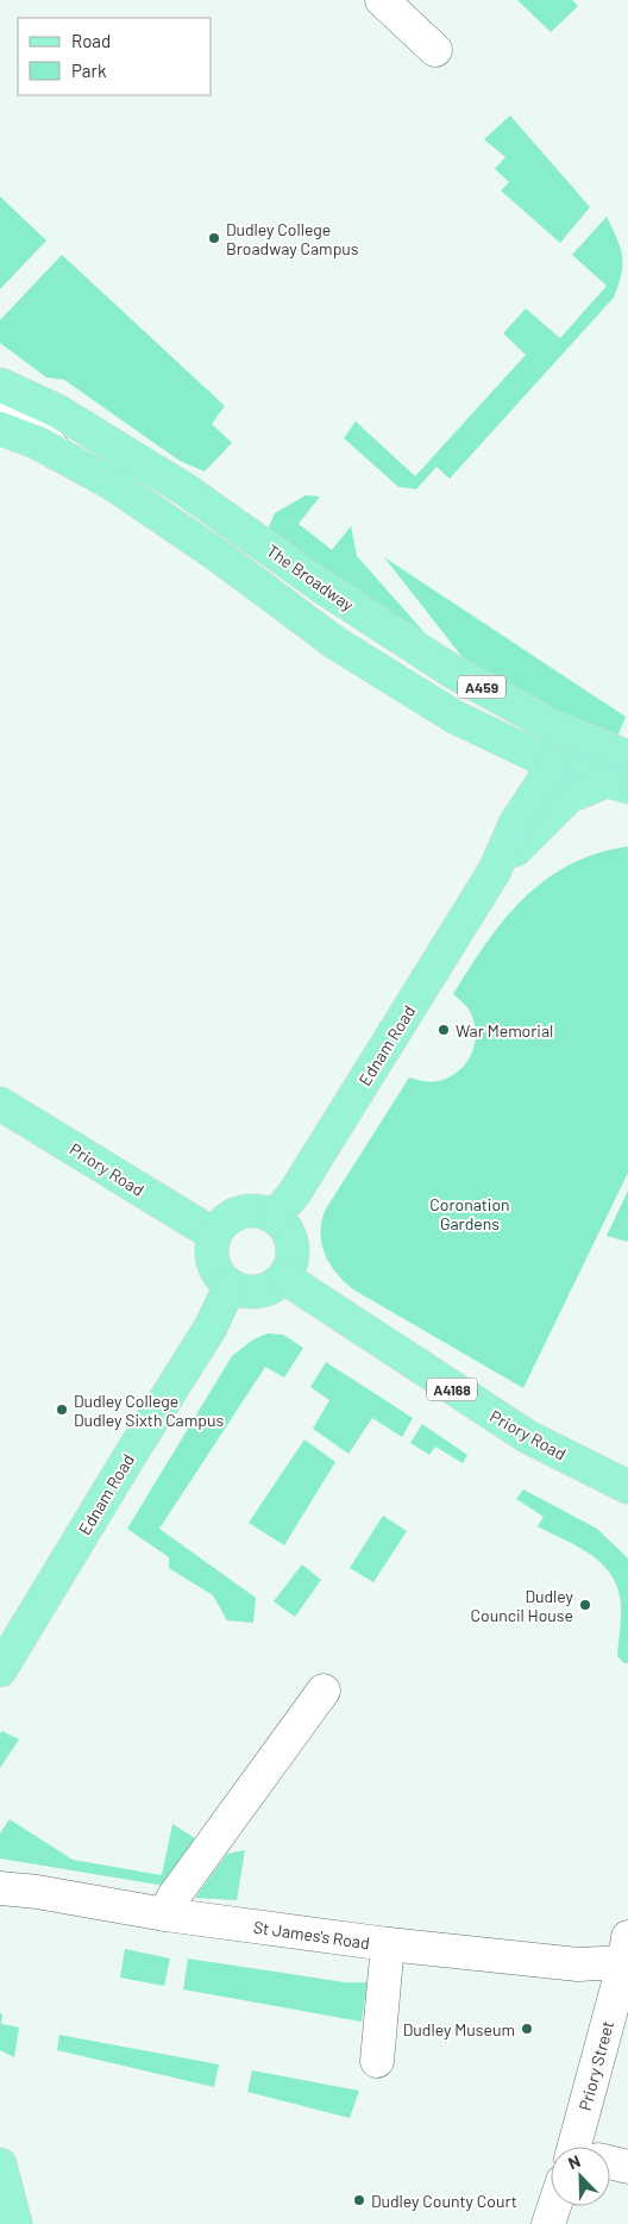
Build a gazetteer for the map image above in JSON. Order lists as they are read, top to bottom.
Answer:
{
  "streets": {
    "main road": [
      "The Broadway",
      "A459",
      "Ednam Road",
      "Priory Road",
      "A4168"
    ],
    "street": ["St James's Road", "Priory Street"]
  },
  "crossings": [
    ["A459", "Ednam Road"],
    ["Ednam Road", "Priory Road"],
    ["St James's Road", "Priory Street"]
  ],
  "parks": ["Coronation Gardens"],
  "places": [
    "Dudley College Broadway Campus",
    "War Memorial",
    "Dudley College Dudley Sixth Campus",
    "Dudley Council House",
    "Dudley Museum",
    "Dudley County Court"
  ],
  "legend": ["Road", "Park"],
  "north": "top left"
}
